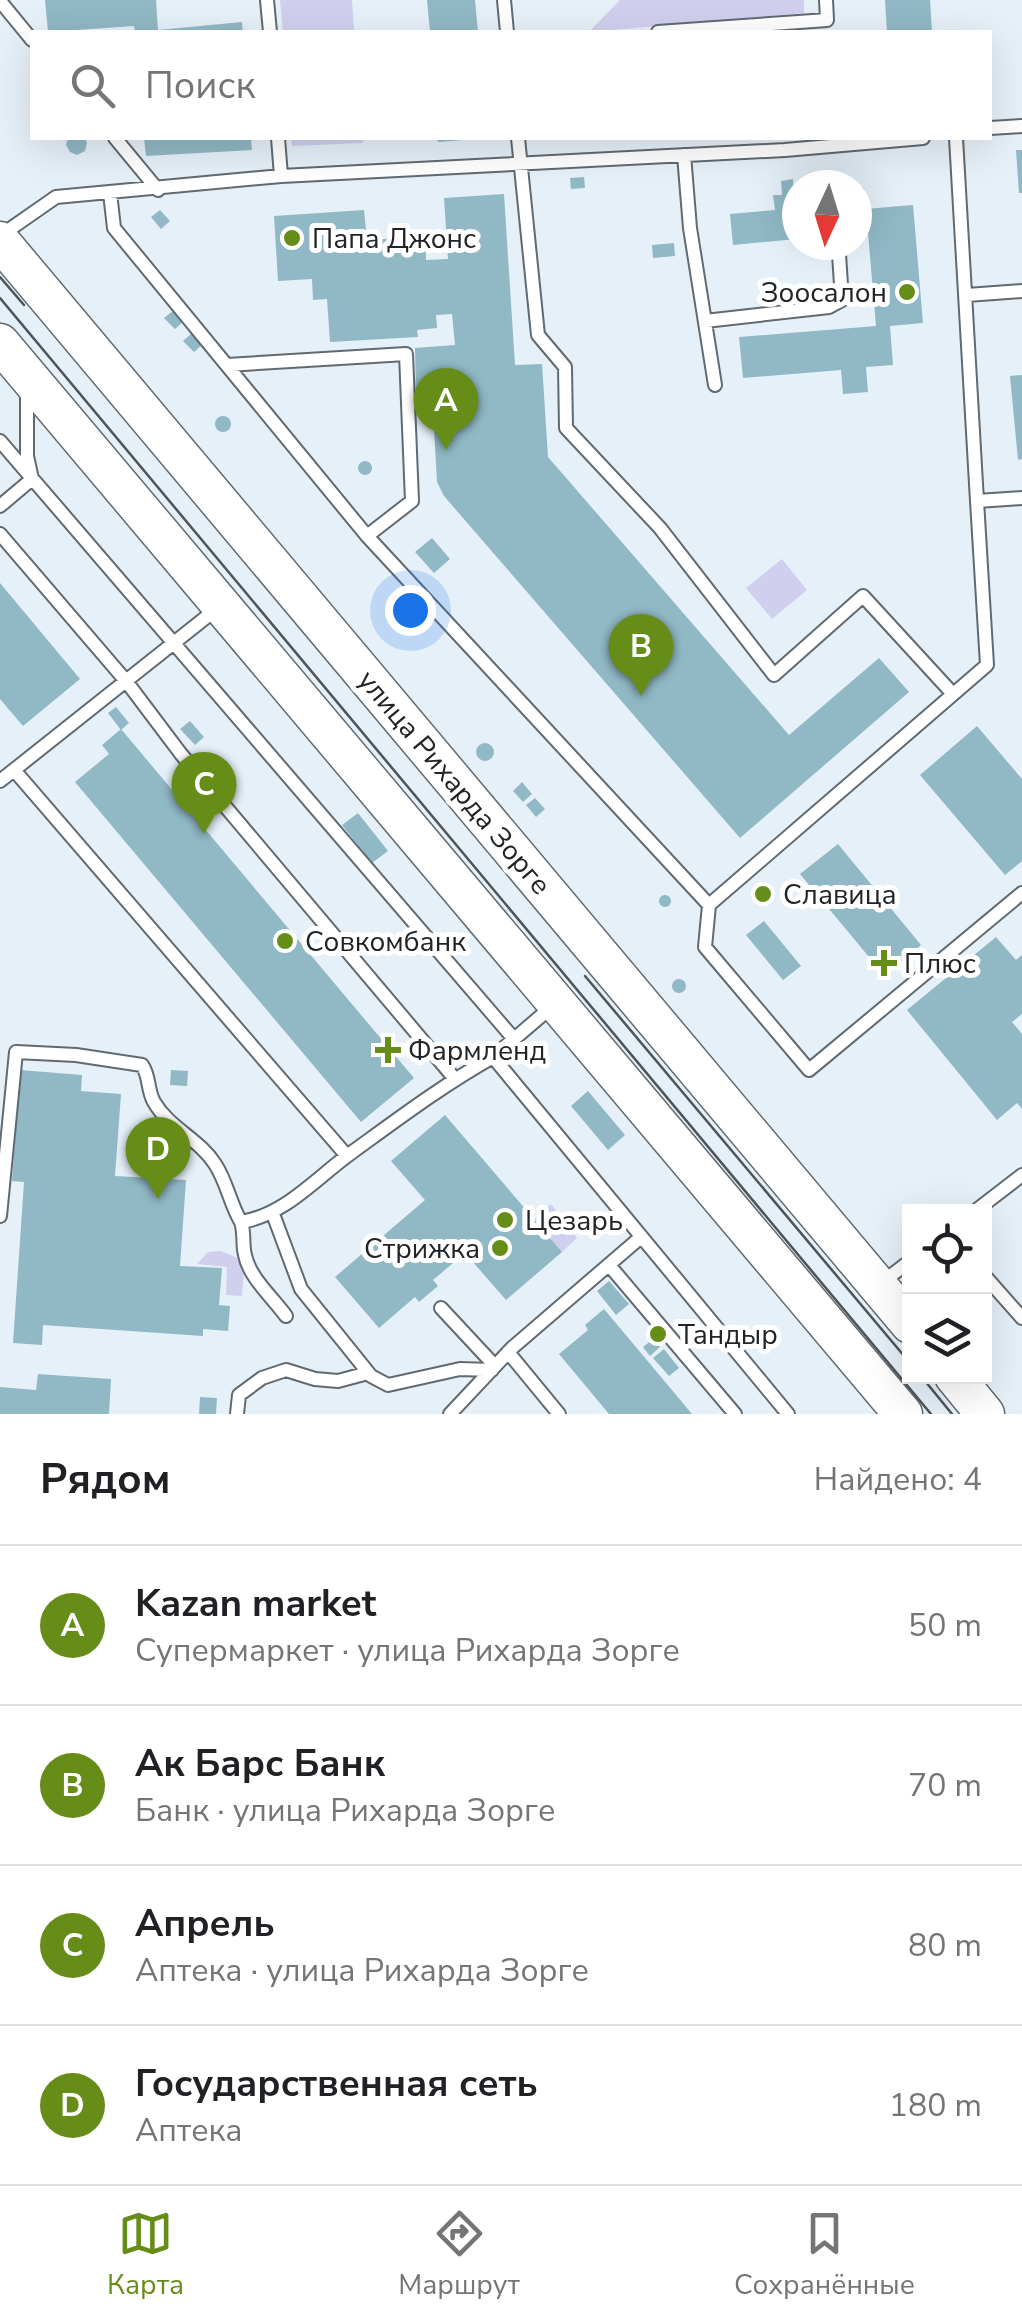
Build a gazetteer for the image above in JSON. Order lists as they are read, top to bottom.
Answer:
{
  "streets": {
    "street": ["улица Рихарда Зорге"]
  },
  "places": {
    "other": [
      "Папа Джонс",
      "Зоосалон",
      "Славица",
      "Совкомбанк",
      "Цезарь",
      "Стрижка",
      "Тандыр"
    ],
    "health": ["Плюс", "Фармленд"]
  },
  "north": "bottom",
  "page": {
    "search": "Поиск",
    "pins": [
      "A",
      "B",
      "C",
      "D"
    ],
    "heading": ["Рядом", "Найдено: 4"],
    "list": [
      {
        "mark": "A",
        "name": "Kazan market",
        "note": "Супермаркет · улица Рихарда Зорге",
        "value": "50 m"
      },
      {
        "mark": "B",
        "name": "Ак Барс Банк",
        "note": "Банк · улица Рихарда Зорге",
        "value": "70 m"
      },
      {
        "mark": "C",
        "name": "Апрель",
        "note": "Аптека · улица Рихарда Зорге",
        "value": "80 m"
      },
      {
        "mark": "D",
        "name": "Государственная сеть",
        "note": "Аптека",
        "value": "180 m"
      }
    ],
    "nav": ["Карта", "Маршрут", "Сохранённые"]
  }
}
